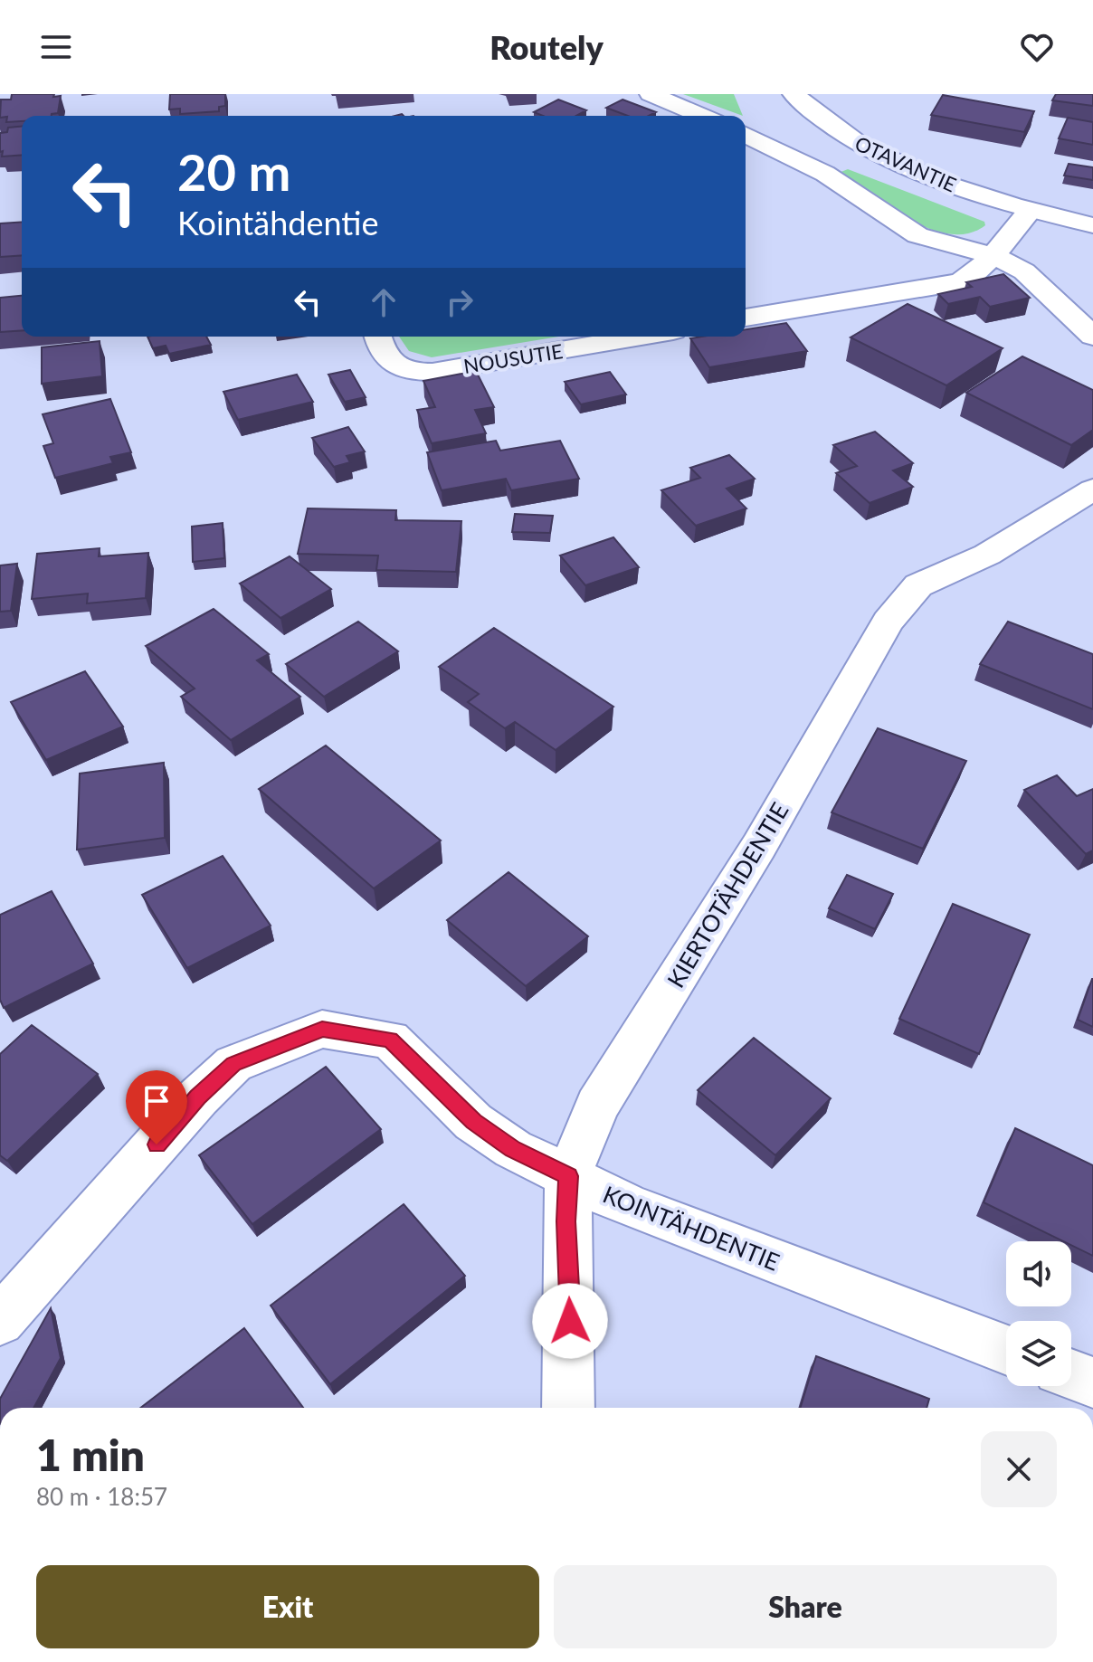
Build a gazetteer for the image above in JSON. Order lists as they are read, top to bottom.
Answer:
{
  "streets": {
    "street": [
      "OTAVANTIE",
      "NOUSUTIE",
      "KIERTOTÄHDENTIE",
      "KOINTÄHDENTIE"
    ]
  },
  "crossings": [
    ["KIERTOTÄHDENTIE", "KOINTÄHDENTIE"]
  ],
  "page": {
    "header": "Routely",
    "turn": ["20 m", "Kointähdentie"],
    "heading": ["1 min", "80 m · 18:57"],
    "buttons": ["Exit", "Share"]
  }
}
